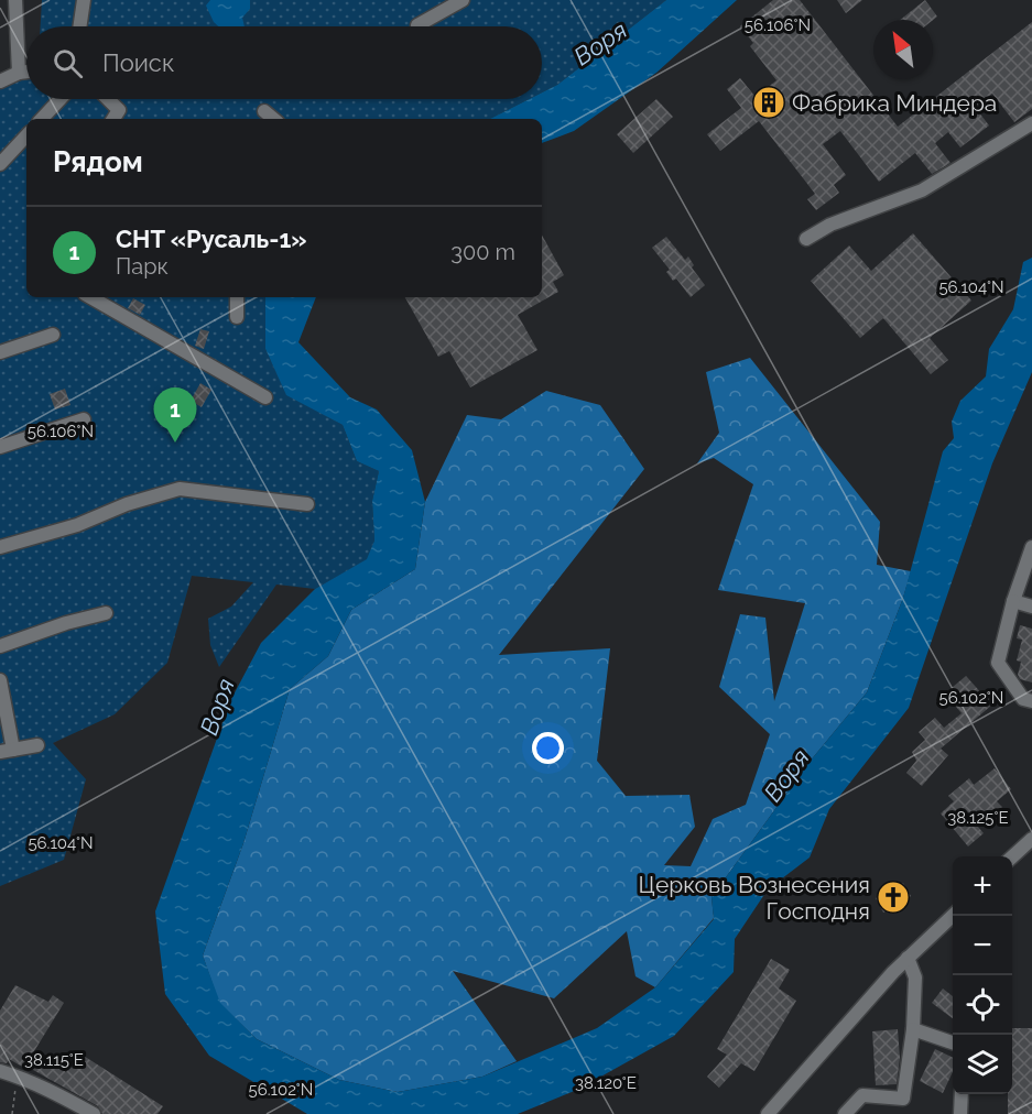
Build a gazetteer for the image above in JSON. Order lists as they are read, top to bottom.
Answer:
{
  "water": ["Воря"],
  "places": {
    "building": ["Фабрика Миндера"],
    "church": ["Церковь Вознесения Господня"]
  },
  "north": "top left",
  "page": {
    "search": "Поиск",
    "heading": "Рядом",
    "list": [
      {
        "mark": "1",
        "name": "СНТ «Русаль-1»",
        "note": "Парк",
        "value": "300 m"
      }
    ],
    "pins": "1",
    "map_buttons": ["+", "−"]
  },
  "coordinates": [
    "56.106°N",
    "56.104°N",
    "56.102°N",
    "38.125°E",
    "38.115°E",
    "38.120°E"
  ]
}
